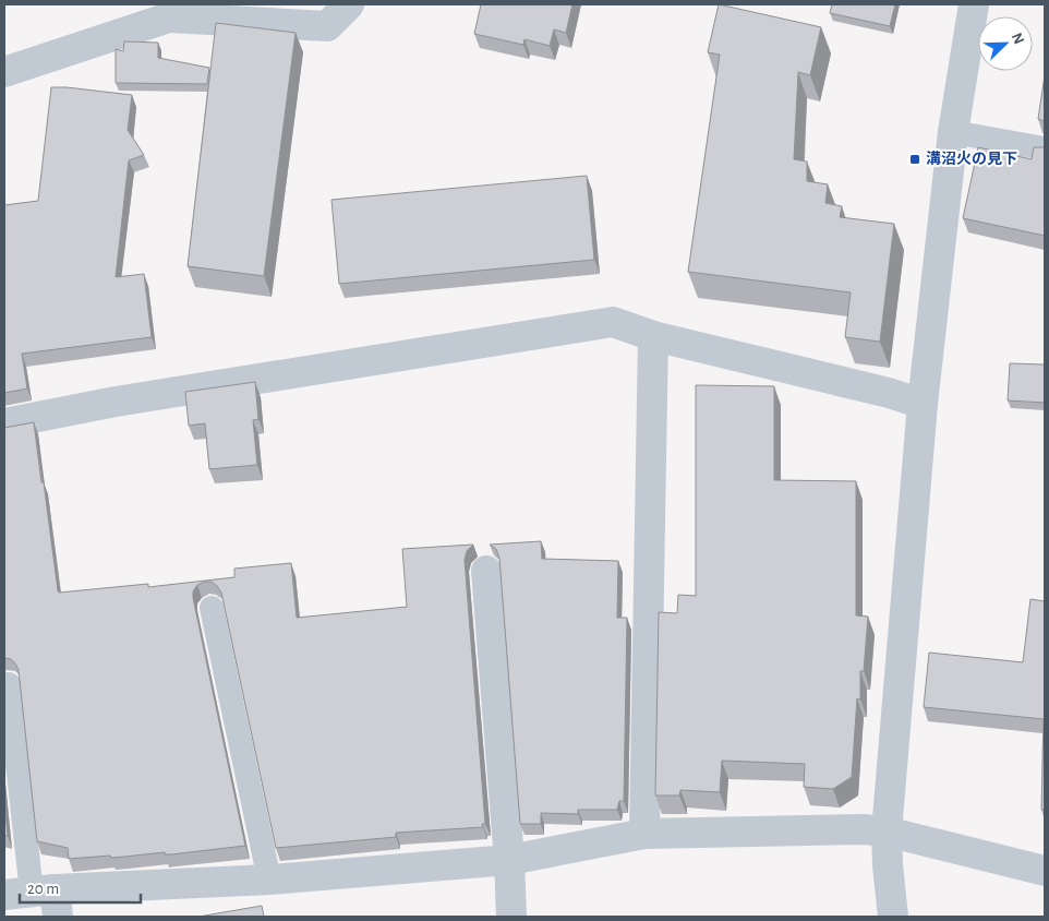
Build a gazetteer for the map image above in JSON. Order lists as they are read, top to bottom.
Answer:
{
  "places": {
    "transit": ["溝沼火の見下"]
  },
  "scale_bar": "20 m",
  "north": "top right"
}
